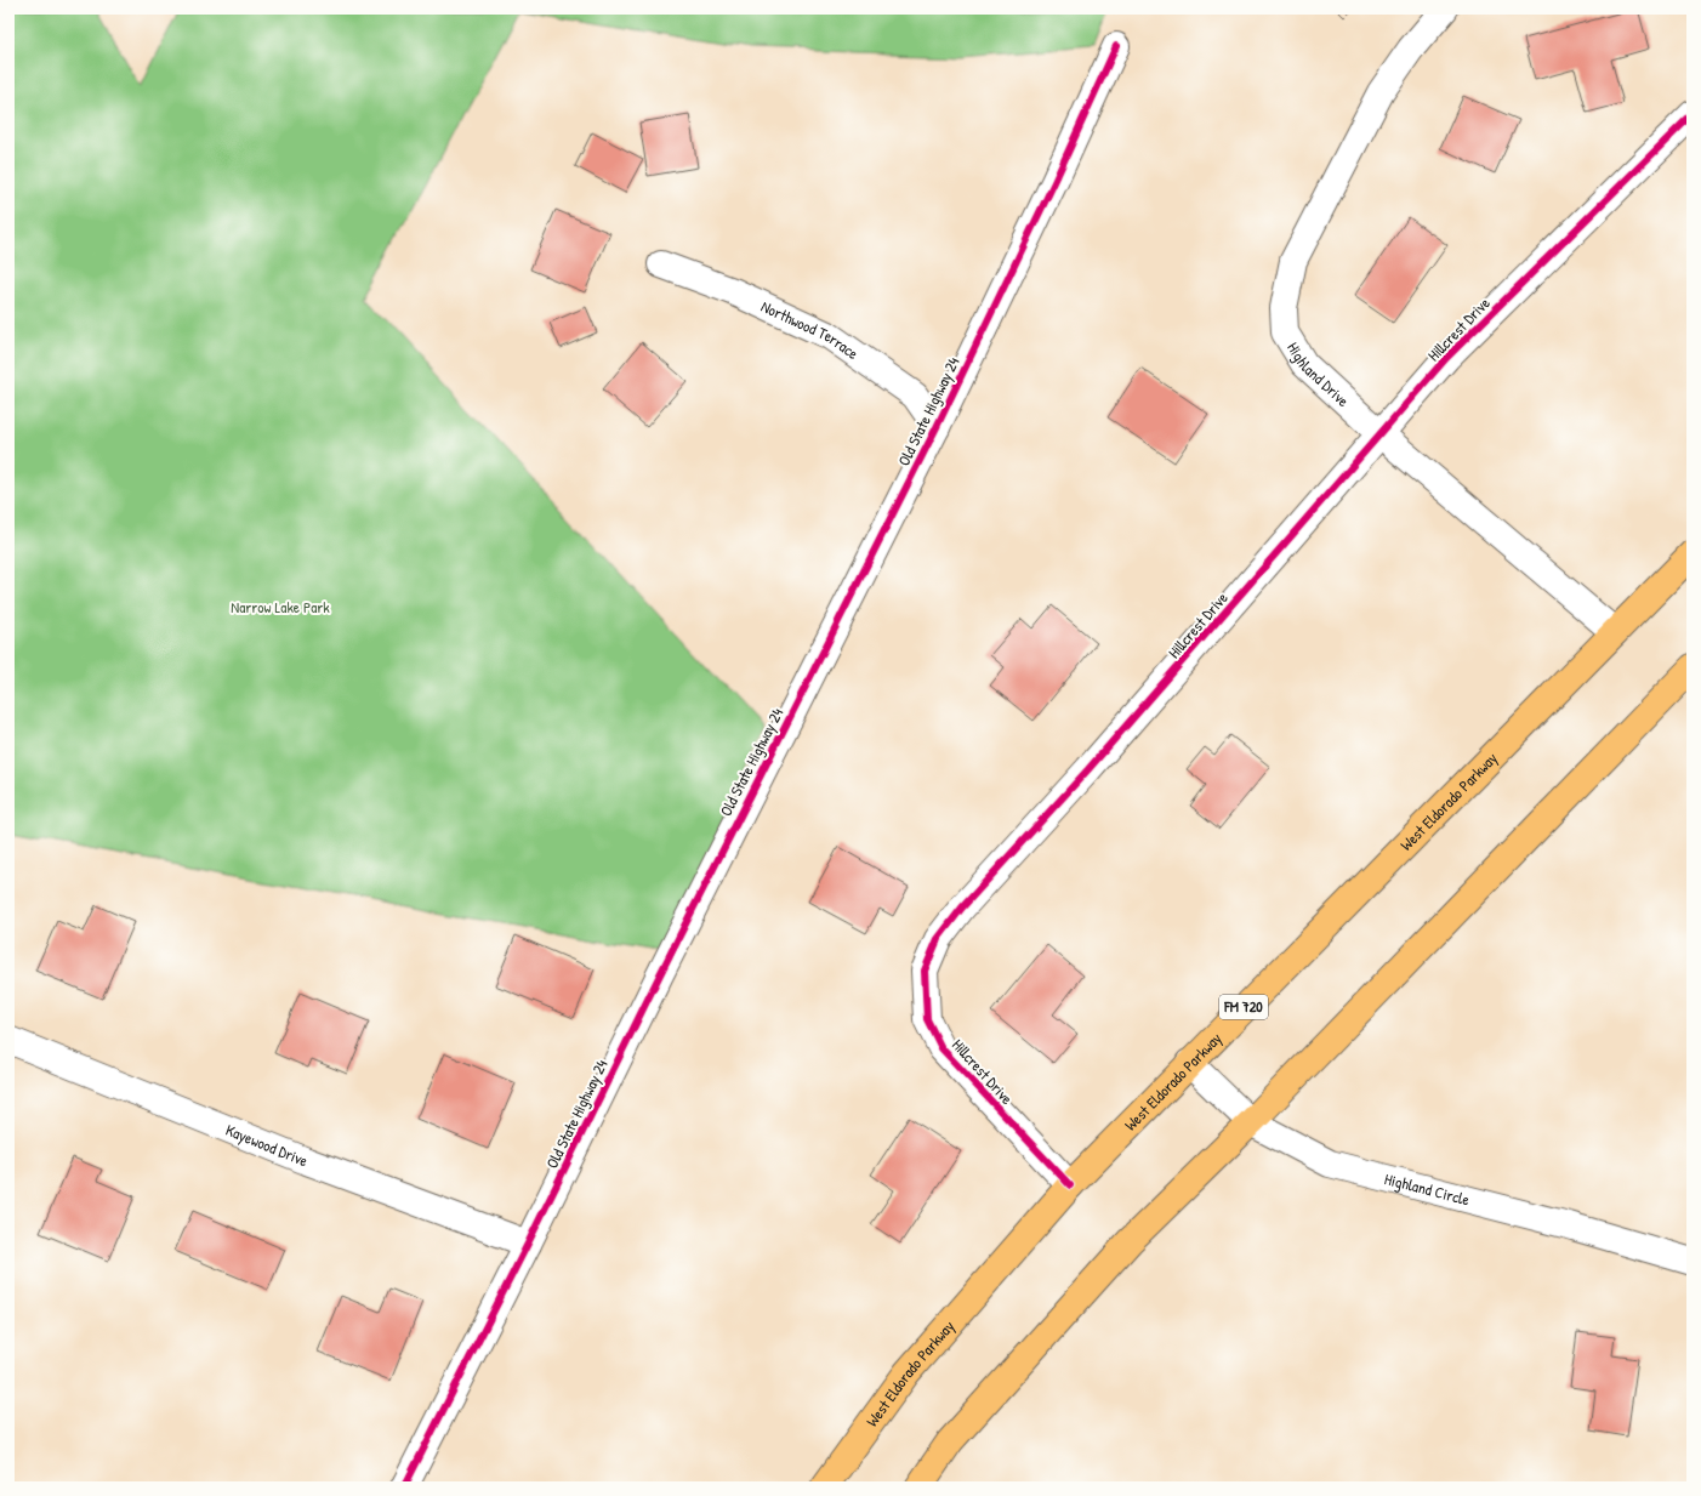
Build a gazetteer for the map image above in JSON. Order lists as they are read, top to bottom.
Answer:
{
  "streets": {
    "main road": ["West Eldorado Parkway", "FM 720"],
    "street": [
      "Hillcrest Drive",
      "Northwood Terrace",
      "Highland Drive",
      "Old State Highway 24",
      "Kayewood Drive",
      "Highland Circle"
    ]
  },
  "crossings": [
    ["Hillcrest Drive", "Highland Drive"],
    ["Hillcrest Drive", "West Eldorado Parkway"],
    ["Northwood Terrace", "Old State Highway 24"],
    ["Highland Drive", "West Eldorado Parkway"],
    ["Old State Highway 24", "Kayewood Drive"],
    ["West Eldorado Parkway", "Highland Circle"]
  ],
  "parks": ["Narrow Lake Park"]
}
